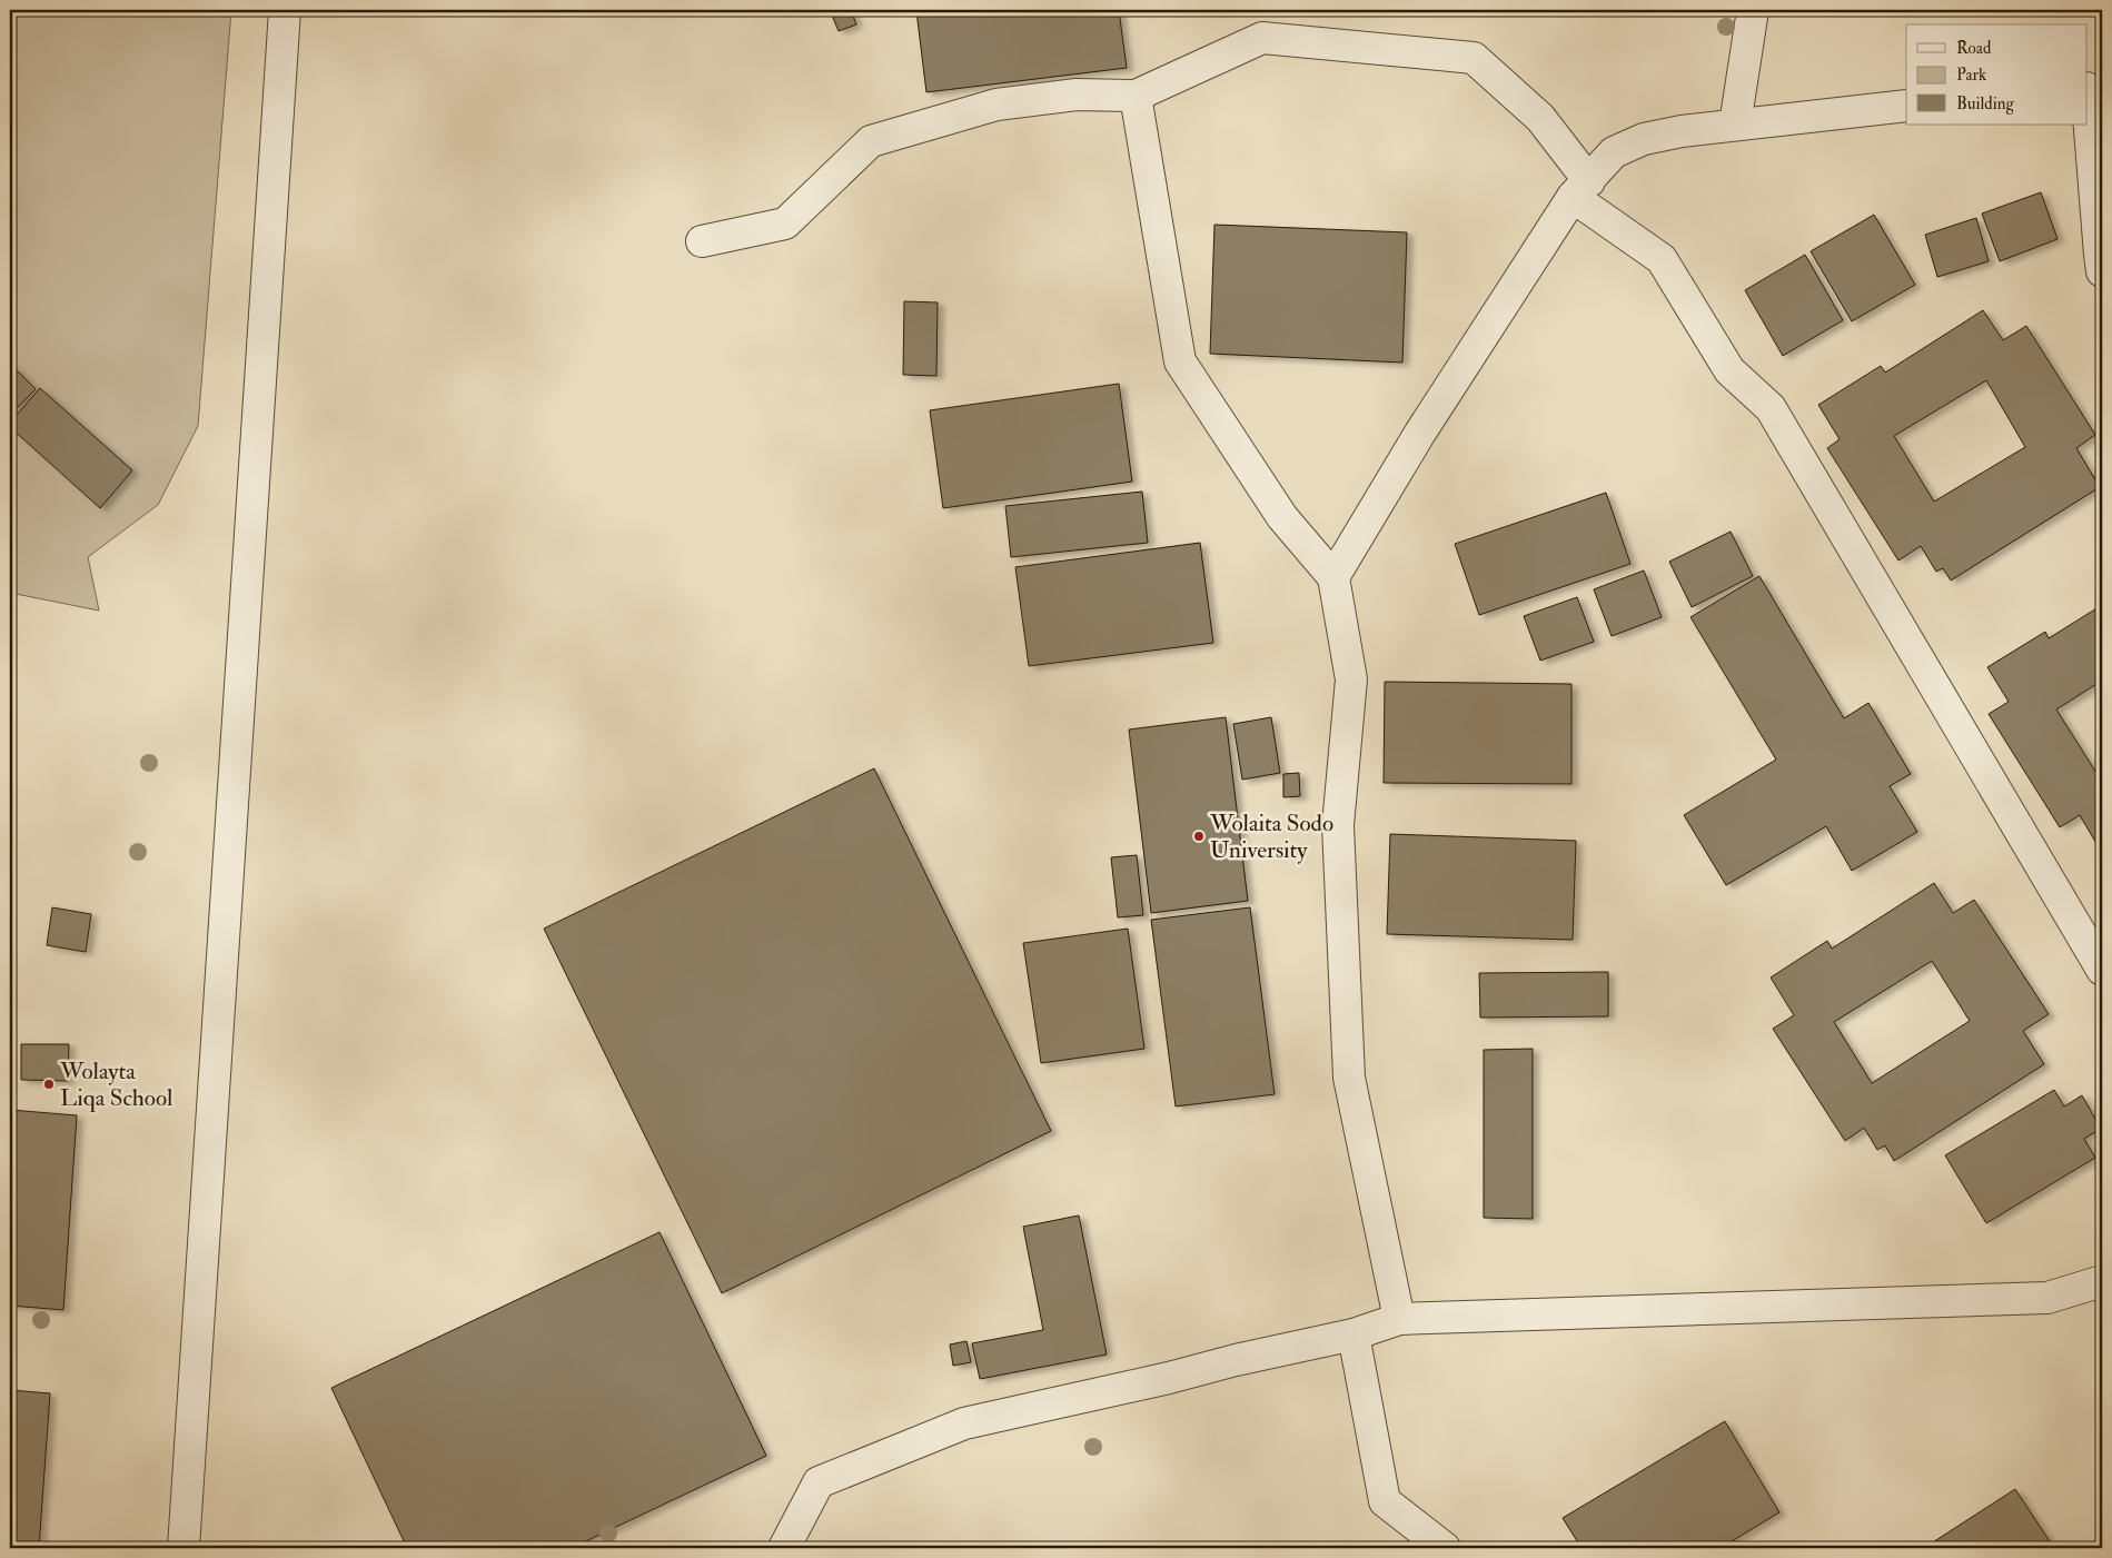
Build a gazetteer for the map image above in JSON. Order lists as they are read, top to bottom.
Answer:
{
  "places": ["Wolaita Sodo University", "Wolayta Liqa School"],
  "legend": ["Road", "Park", "Building"]
}
